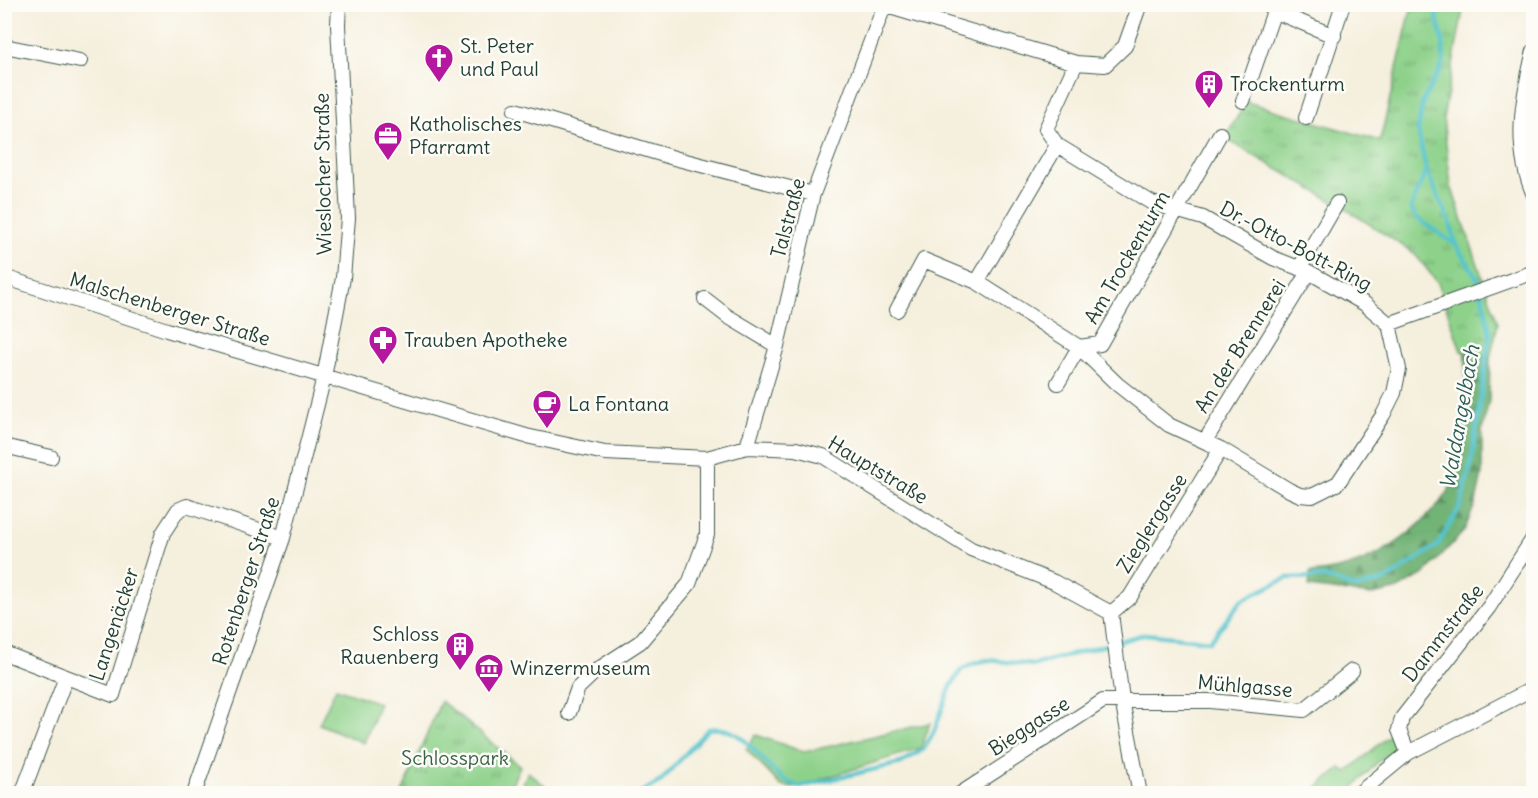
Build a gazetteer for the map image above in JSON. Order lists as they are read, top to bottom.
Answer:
{
  "streets": {
    "street": [
      "Wieslocher Straße",
      "Talstraße",
      "Dr.-Otto-Bott-Ring",
      "Am Trockenturm",
      "Malschenberger Straße",
      "An der Brennerei",
      "Hauptstraße",
      "Zieglergasse",
      "Rotenberger Straße",
      "Langenäcker",
      "Dammstraße",
      "Mühlgasse",
      "Bieggasse"
    ]
  },
  "crossings": [
    ["Wieslocher Straße", "Malschenberger Straße"],
    ["Wieslocher Straße", "Hauptstraße"],
    ["Wieslocher Straße", "Rotenberger Straße"],
    ["Talstraße", "Hauptstraße"],
    ["Dr.-Otto-Bott-Ring", "Am Trockenturm"],
    ["Dr.-Otto-Bott-Ring", "An der Brennerei"],
    ["Malschenberger Straße", "Hauptstraße"],
    ["Malschenberger Straße", "Rotenberger Straße"],
    ["Hauptstraße", "Zieglergasse"],
    ["Hauptstraße", "Rotenberger Straße"],
    ["Rotenberger Straße", "Langenäcker"],
    ["Mühlgasse", "Bieggasse"]
  ],
  "water": ["Waldangelbach"],
  "parks": ["Schlosspark"],
  "places": {
    "church": ["St. Peter und Paul"],
    "building": ["Trockenturm", "Schloss Rauenberg"],
    "office": ["Katholisches Pfarramt"],
    "pharmacy": ["Trauben Apotheke"],
    "cafe": ["La Fontana"],
    "museum": ["Winzermuseum"]
  }
}
